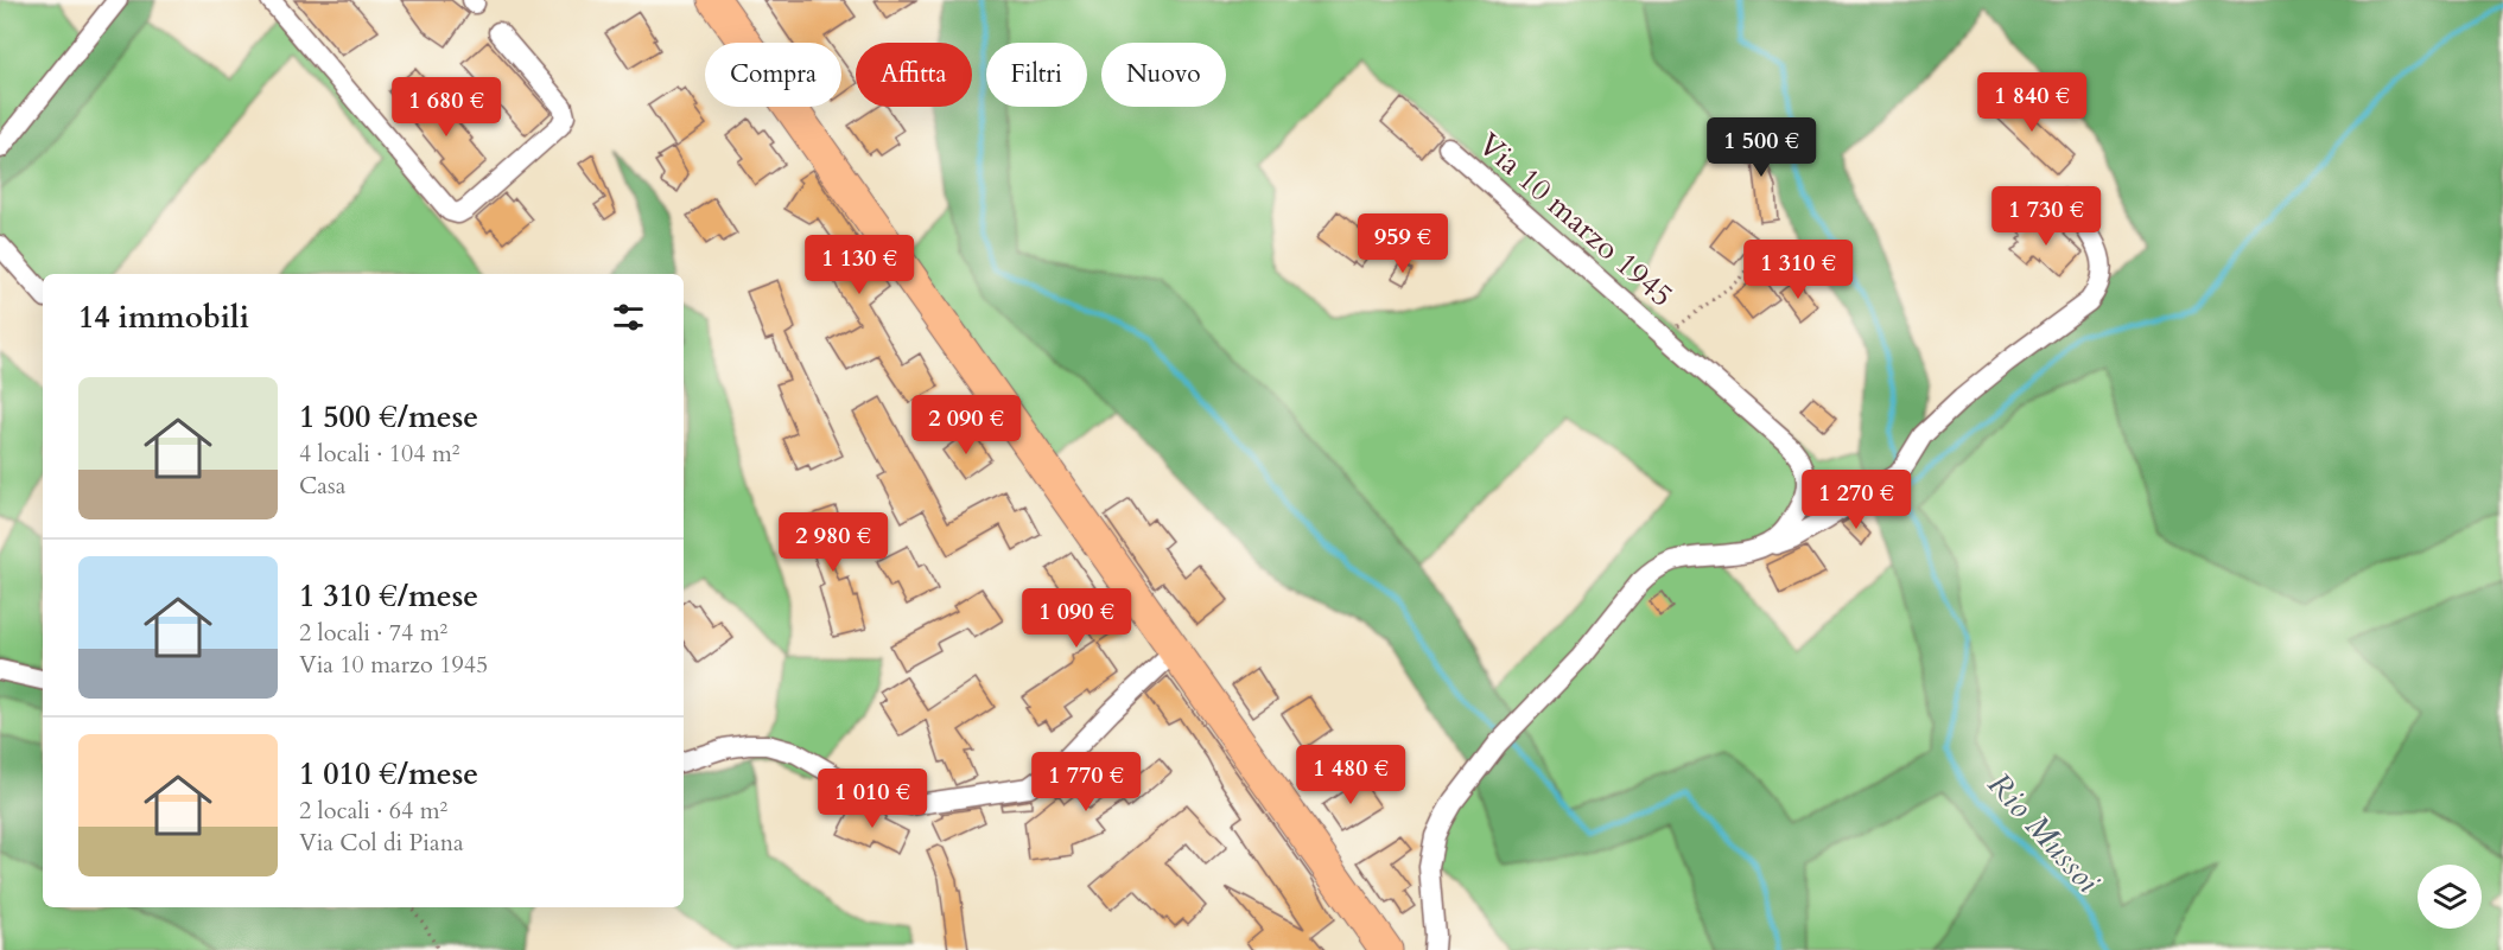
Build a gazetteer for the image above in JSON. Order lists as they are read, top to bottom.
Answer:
{
  "streets": {
    "street": ["Via 10 marzo 1945"]
  },
  "water": ["Rio Mussoi"],
  "page": {
    "chip": [
      "Compra",
      "Affitta",
      "Filtri",
      "Nuovo"
    ],
    "price": [
      "1 840 €",
      "1 680 €",
      "1 500 €",
      "1 730 €",
      "959 €",
      "1 130 €",
      "1 310 €",
      "2 090 €",
      "1 270 €",
      "2 980 €",
      "1 090 €",
      "1 480 €",
      "1 770 €",
      "1 010 €"
    ],
    "heading": "14 immobili",
    "list": [
      {
        "name": "1 500 €/mese",
        "note": "4 locali · 104 m² · Casa"
      },
      {
        "name": "1 310 €/mese",
        "note": "2 locali · 74 m² · Via 10 marzo 1945"
      },
      {
        "name": "1 010 €/mese",
        "note": "2 locali · 64 m² · Via Col di Piana"
      }
    ]
  }
}
